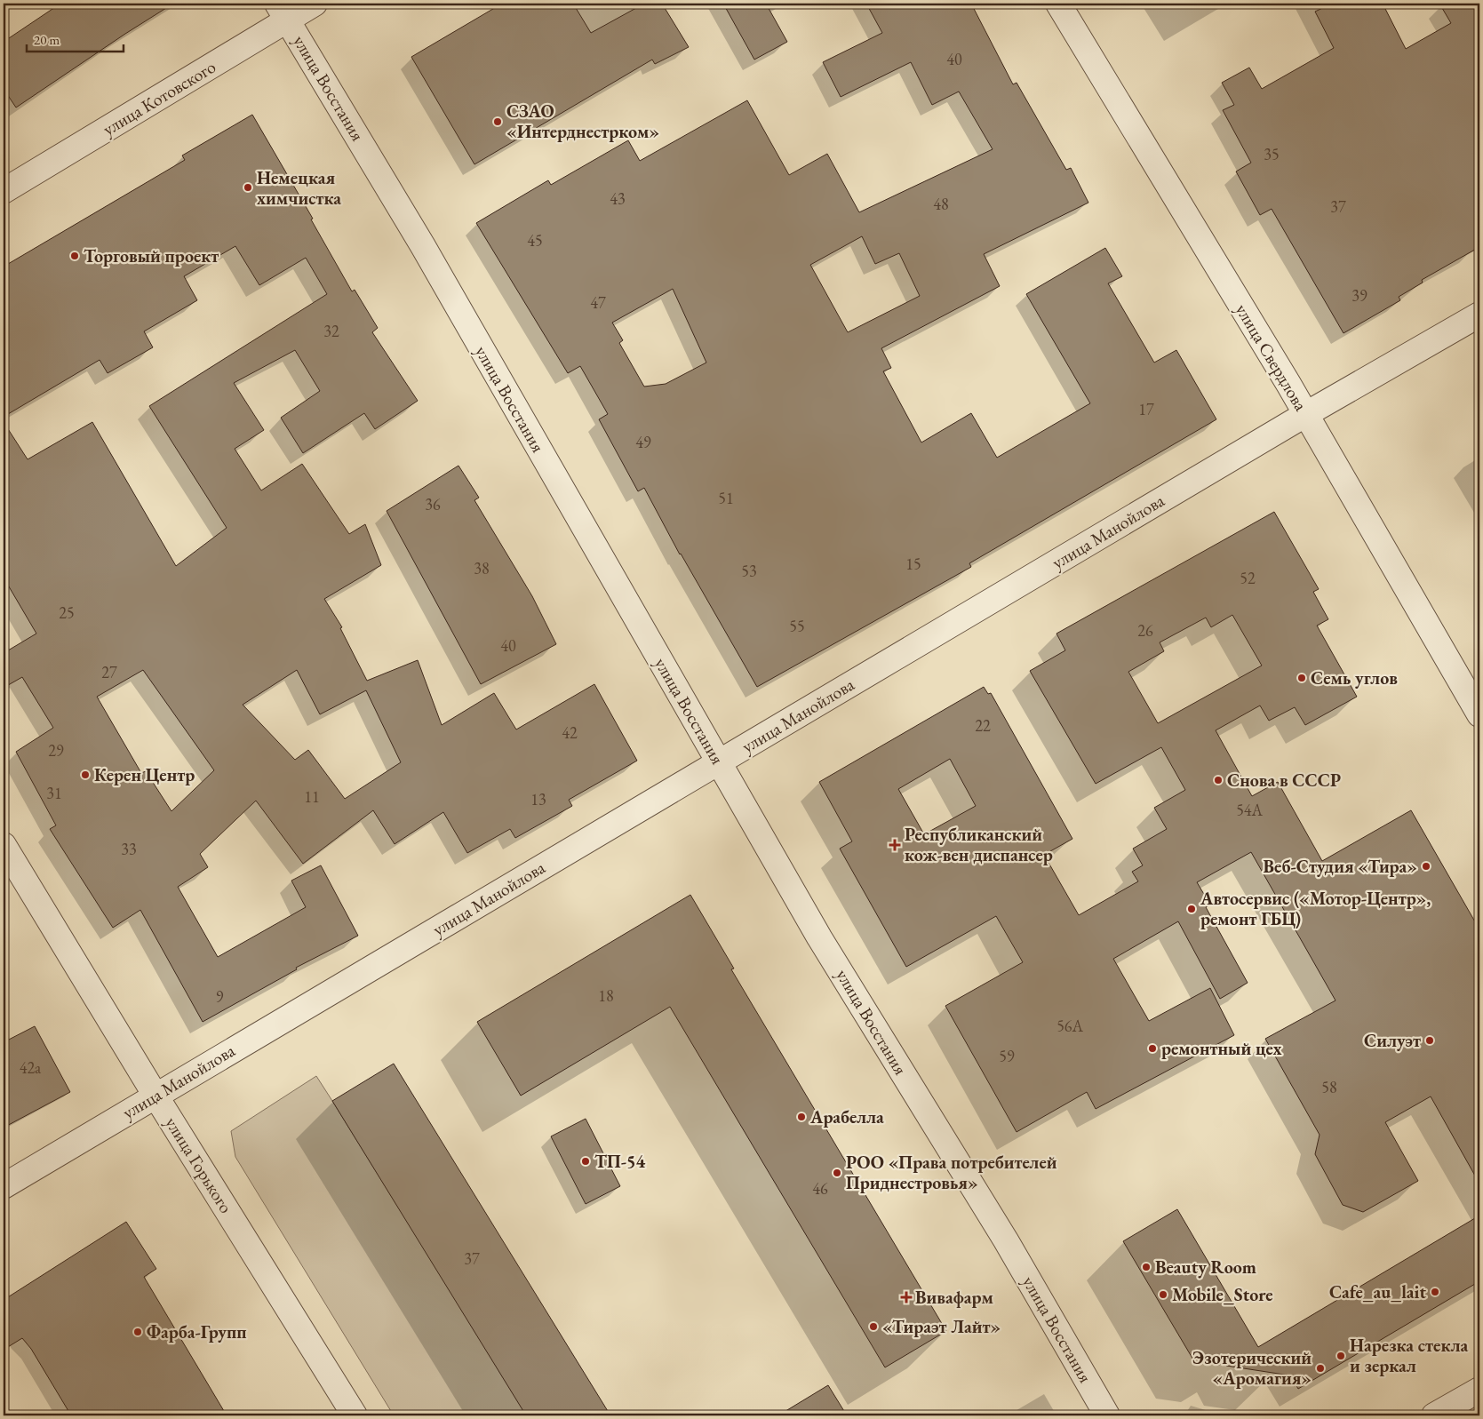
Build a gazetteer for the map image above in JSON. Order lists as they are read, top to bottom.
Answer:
{
  "streets": {
    "street": [
      "улица Восстания",
      "улица Котовского",
      "улица Свердлова",
      "улица Манойлова",
      "улица Горького"
    ]
  },
  "crossings": [
    ["улица Восстания", "улица Котовского"],
    ["улица Восстания", "улица Манойлова"],
    ["улица Свердлова", "улица Манойлова"],
    ["улица Манойлова", "улица Горького"]
  ],
  "places": {
    "other": [
      "СЗАО «Интерднестрком»",
      "Немецкая химчистка",
      "Торговый проект",
      "Семь углов",
      "Керен Центр",
      "Снова в СССР",
      "Веб-Студия «Тира»",
      "Автосервис («Мотор-Центр», ремонт ГБЦ)",
      "Силуэт",
      "ремонтный цех",
      "Арабелла",
      "ТП-54",
      "РОО «Права потребителей Приднестровья»",
      "Beauty Room",
      "Cafe_au_lait",
      "Mobile_Store",
      "«Тираэт Лайт»",
      "Фарба-Групп",
      "Нарезка стекла и зеркал",
      "Эзотерический «Аромагия»"
    ],
    "health": ["Республиканский кож-вен диспансер", "Вивафарм"]
  },
  "house_numbers": [
    "40",
    "35",
    "43",
    "48",
    "37",
    "45",
    "39",
    "47",
    "32",
    "17",
    "49",
    "51",
    "36",
    "15",
    "38",
    "53",
    "52",
    "25",
    "55",
    "26",
    "40",
    "27",
    "22",
    "42",
    "29",
    "31",
    "11",
    "13",
    "54А",
    "33",
    "18",
    "9",
    "56А",
    "59",
    "42а",
    "58",
    "46",
    "37"
  ],
  "scale_bar": "20 m"
}
